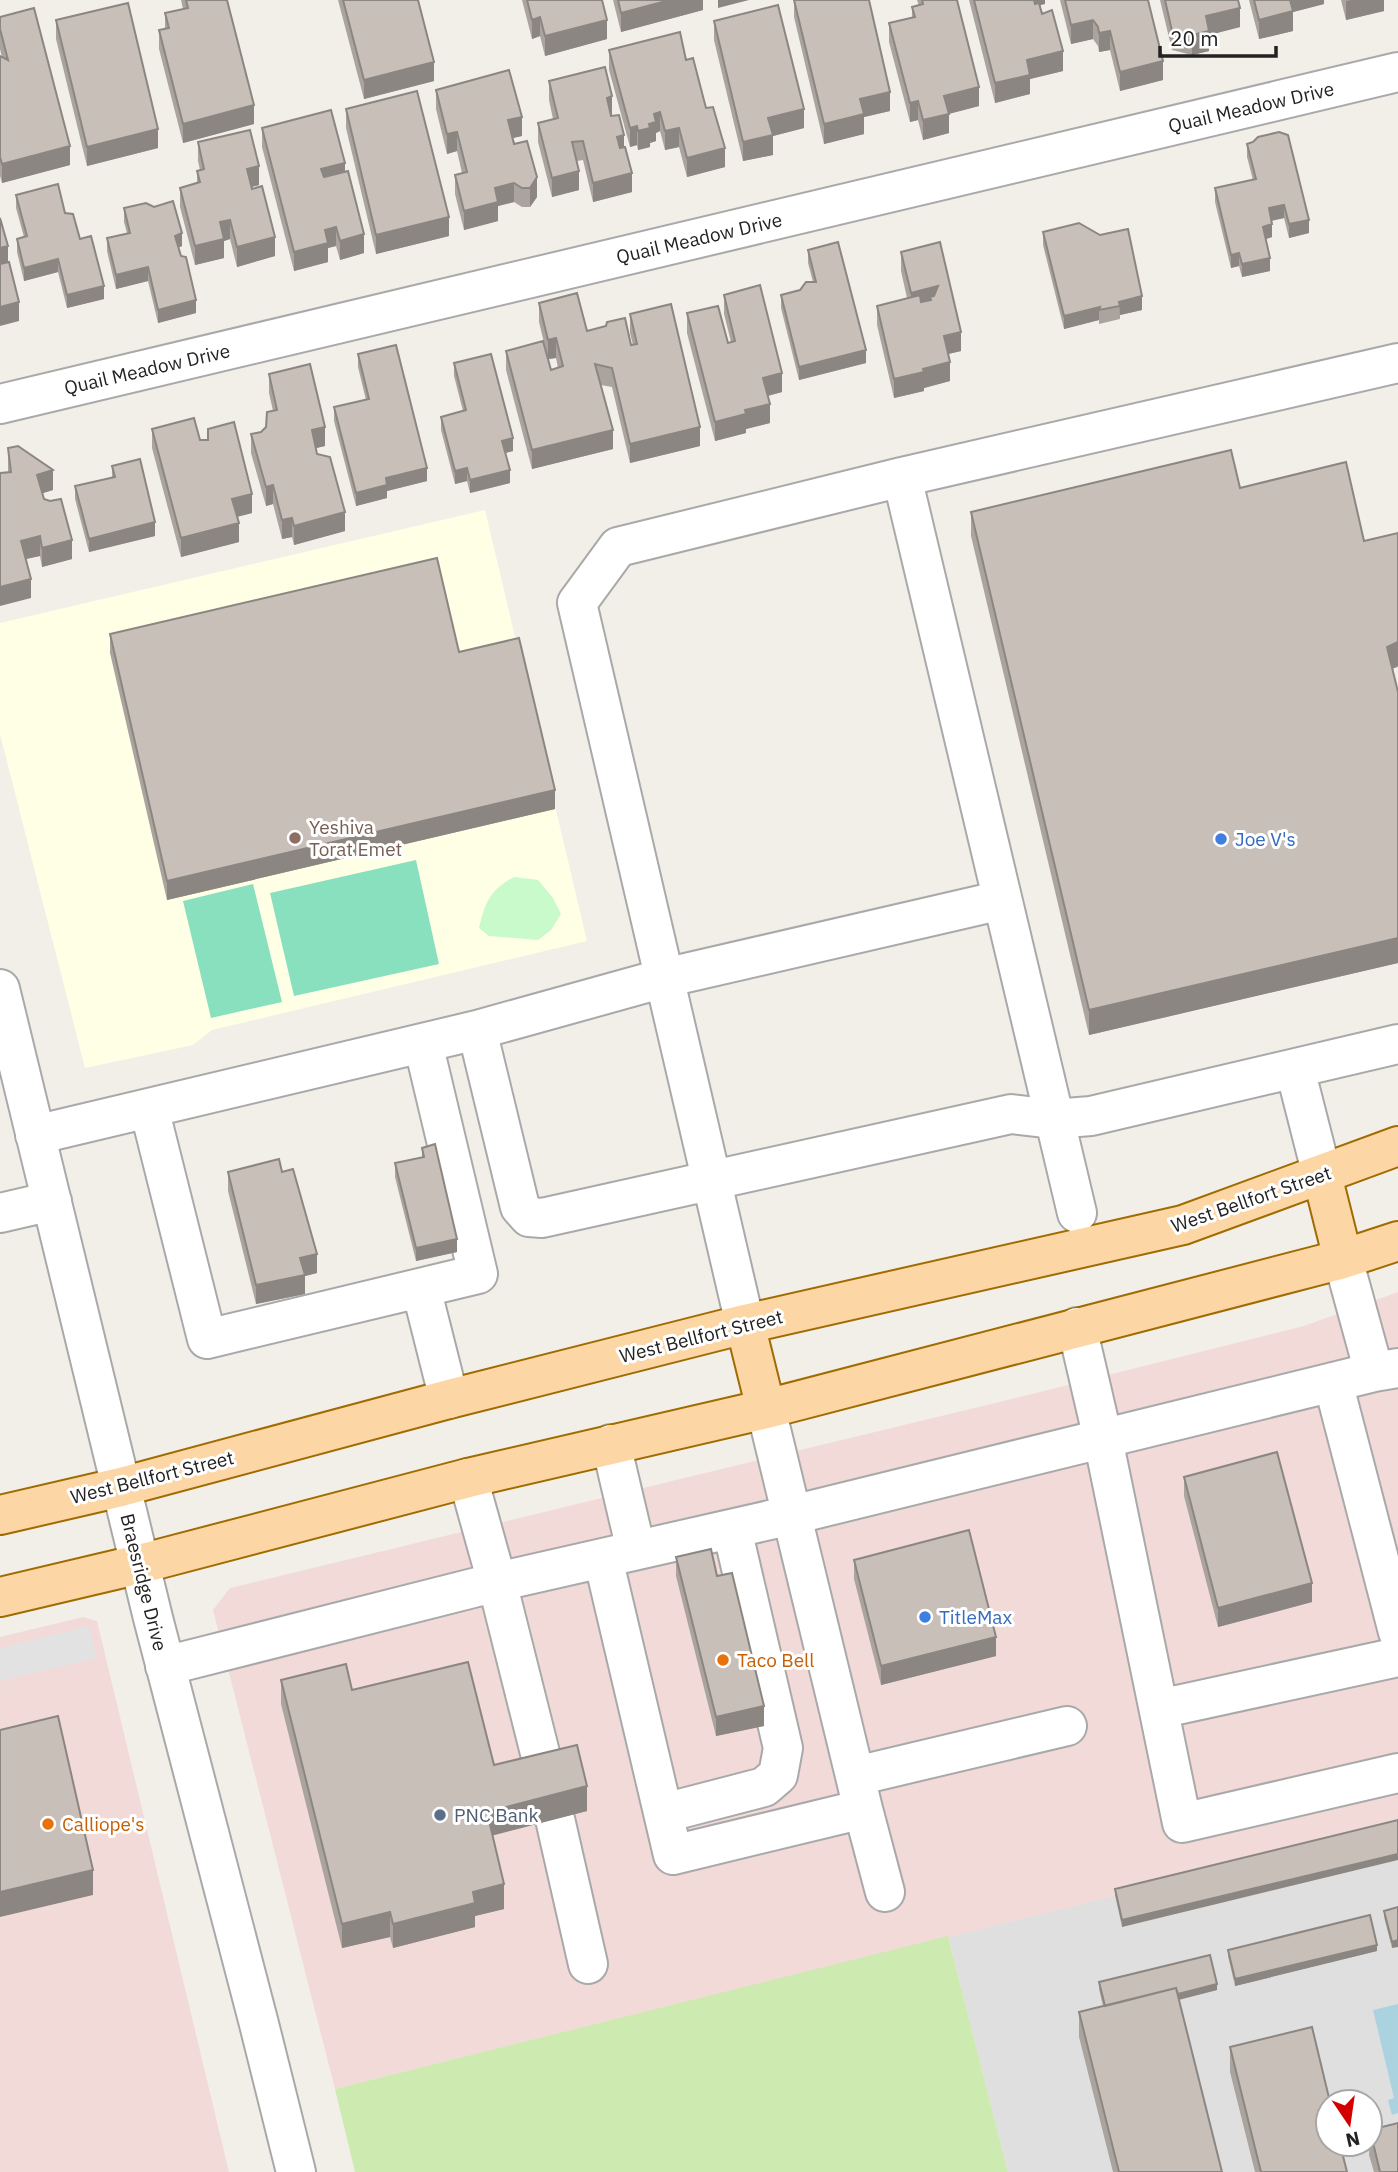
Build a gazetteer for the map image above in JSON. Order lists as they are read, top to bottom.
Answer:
{
  "streets": {
    "main road": ["West Bellfort Street"],
    "street": ["Quail Meadow Drive", "Braesridge Drive"]
  },
  "crossings": [
    ["West Bellfort Street", "Braesridge Drive"]
  ],
  "places": [
    "Yeshiva Torat Emet",
    "Joe V's",
    "TitleMax",
    "Taco Bell",
    "PNC Bank",
    "Calliope's"
  ],
  "scale_bar": "20 m",
  "north": "bottom"
}
